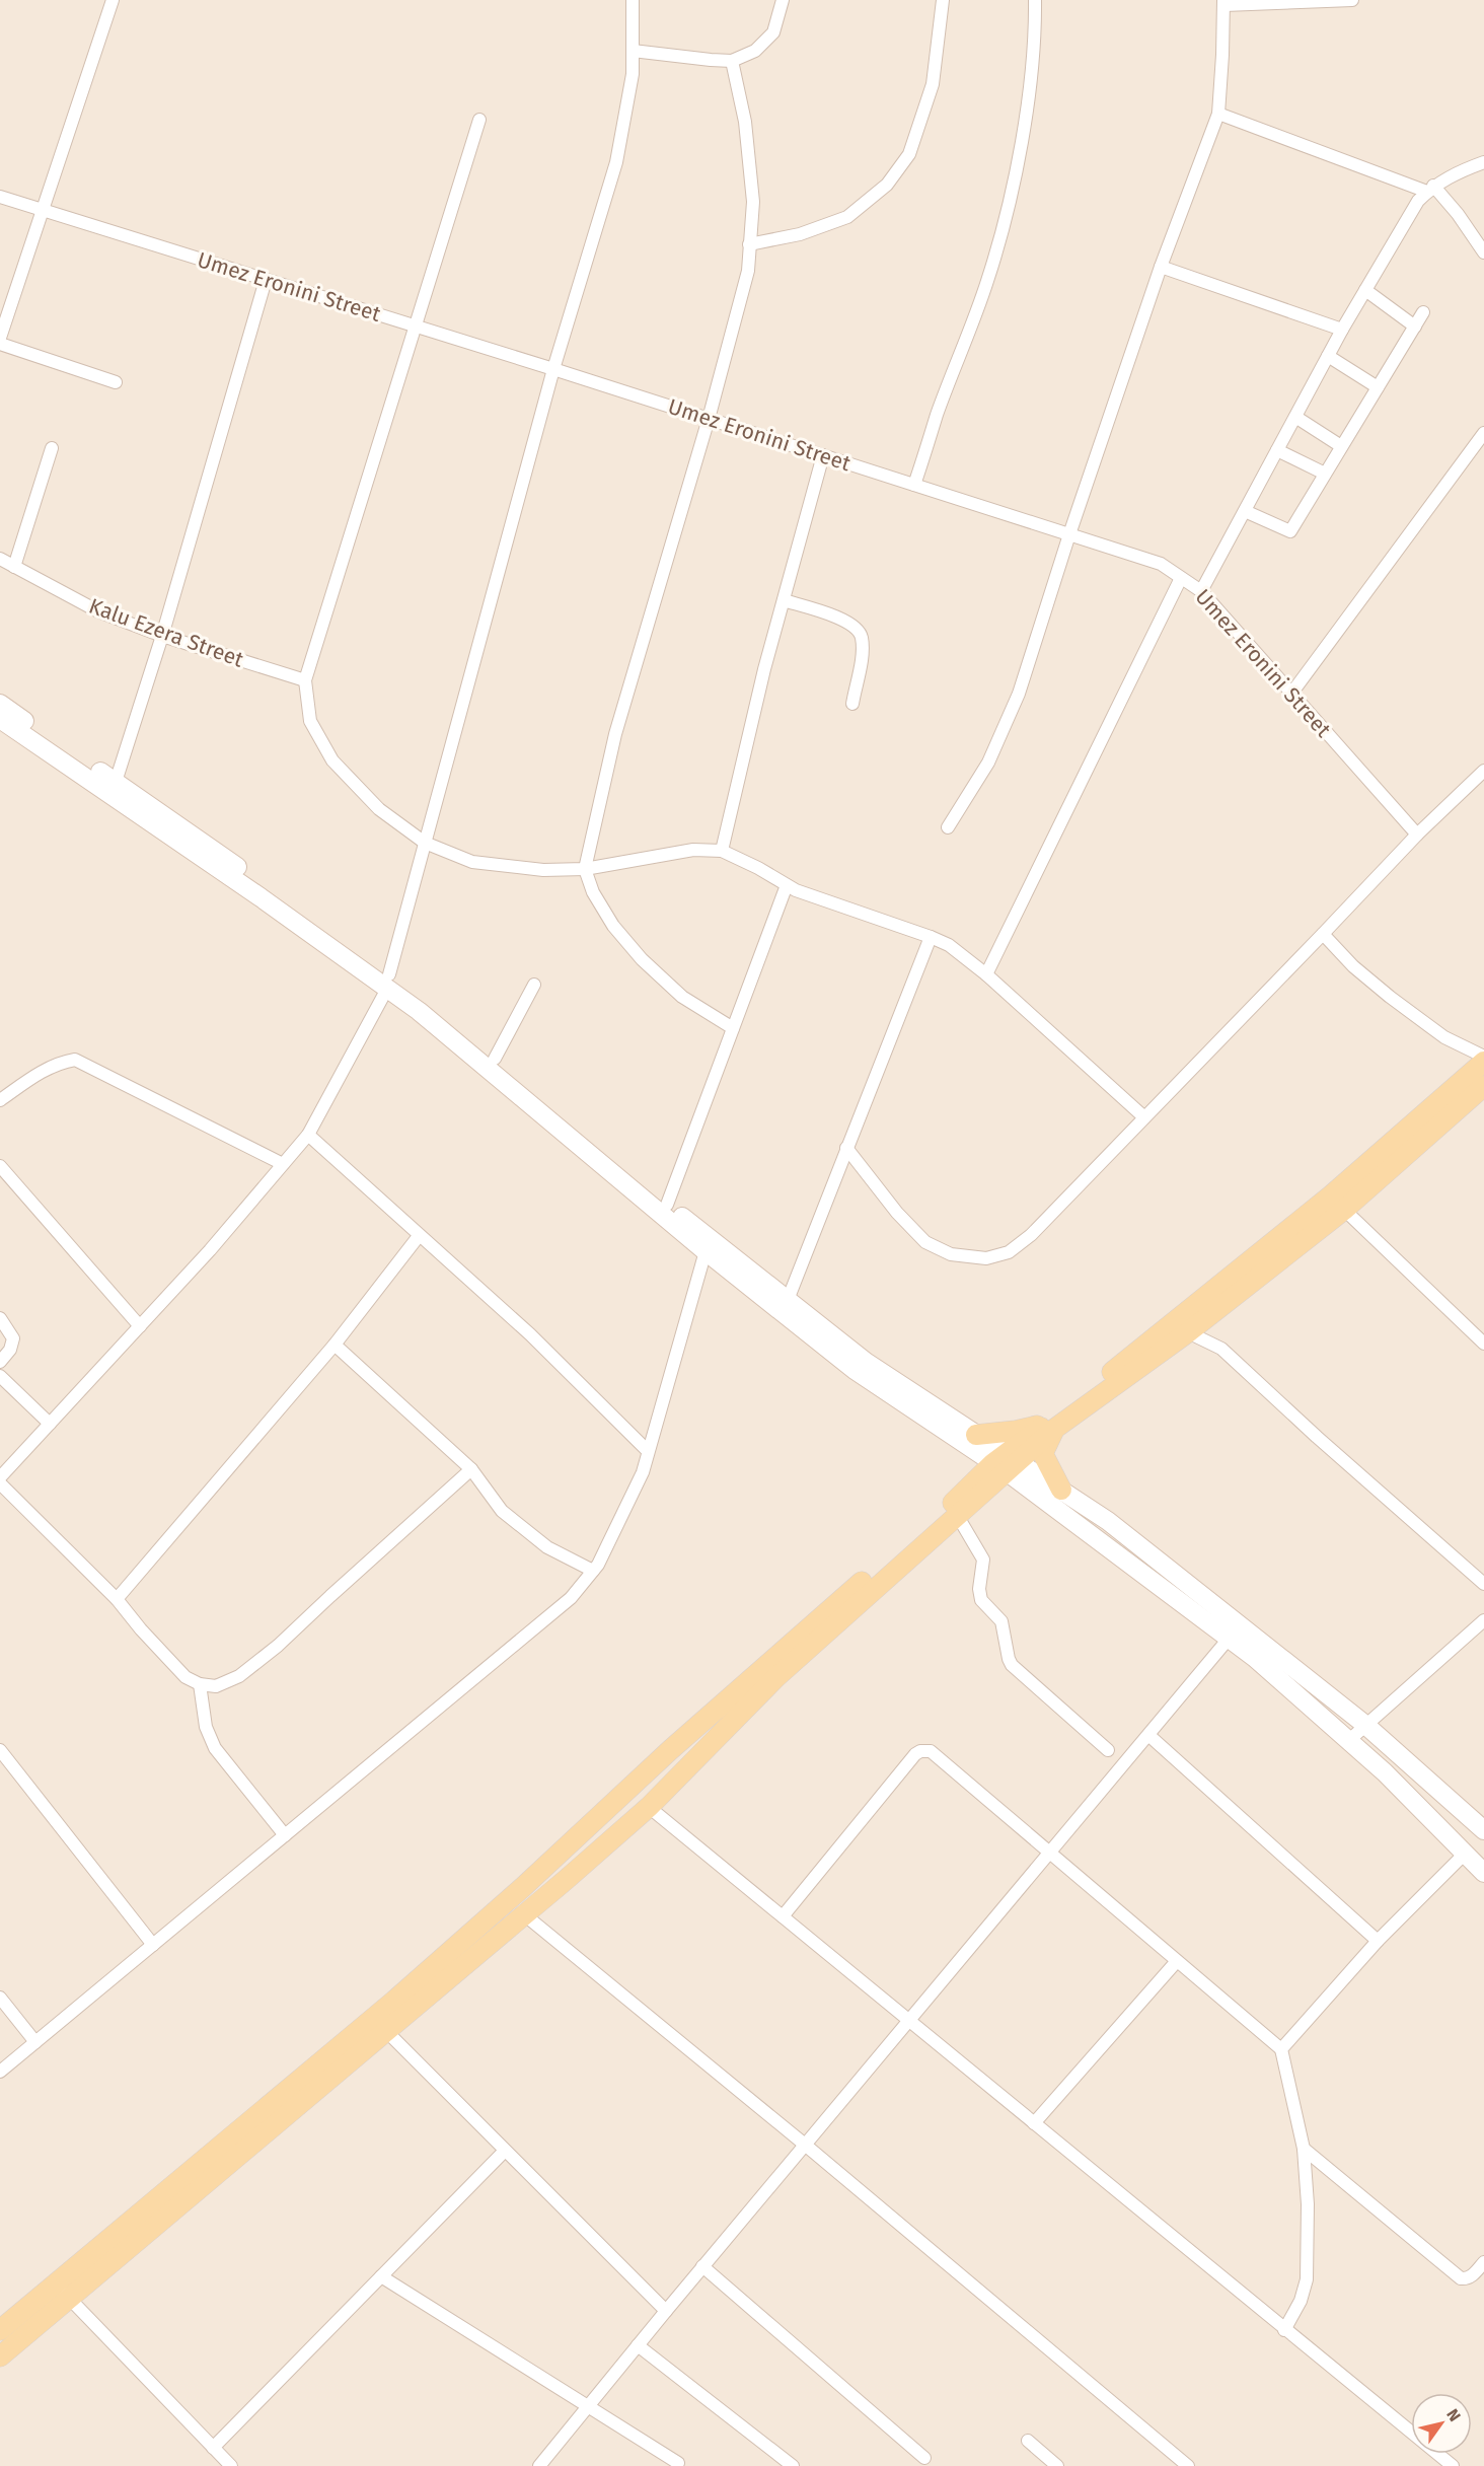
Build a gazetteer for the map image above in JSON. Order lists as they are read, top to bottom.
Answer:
{
  "streets": {
    "street": ["Umez Eronini Street", "Kalu Ezera Street"]
  },
  "north": "top right"
}
